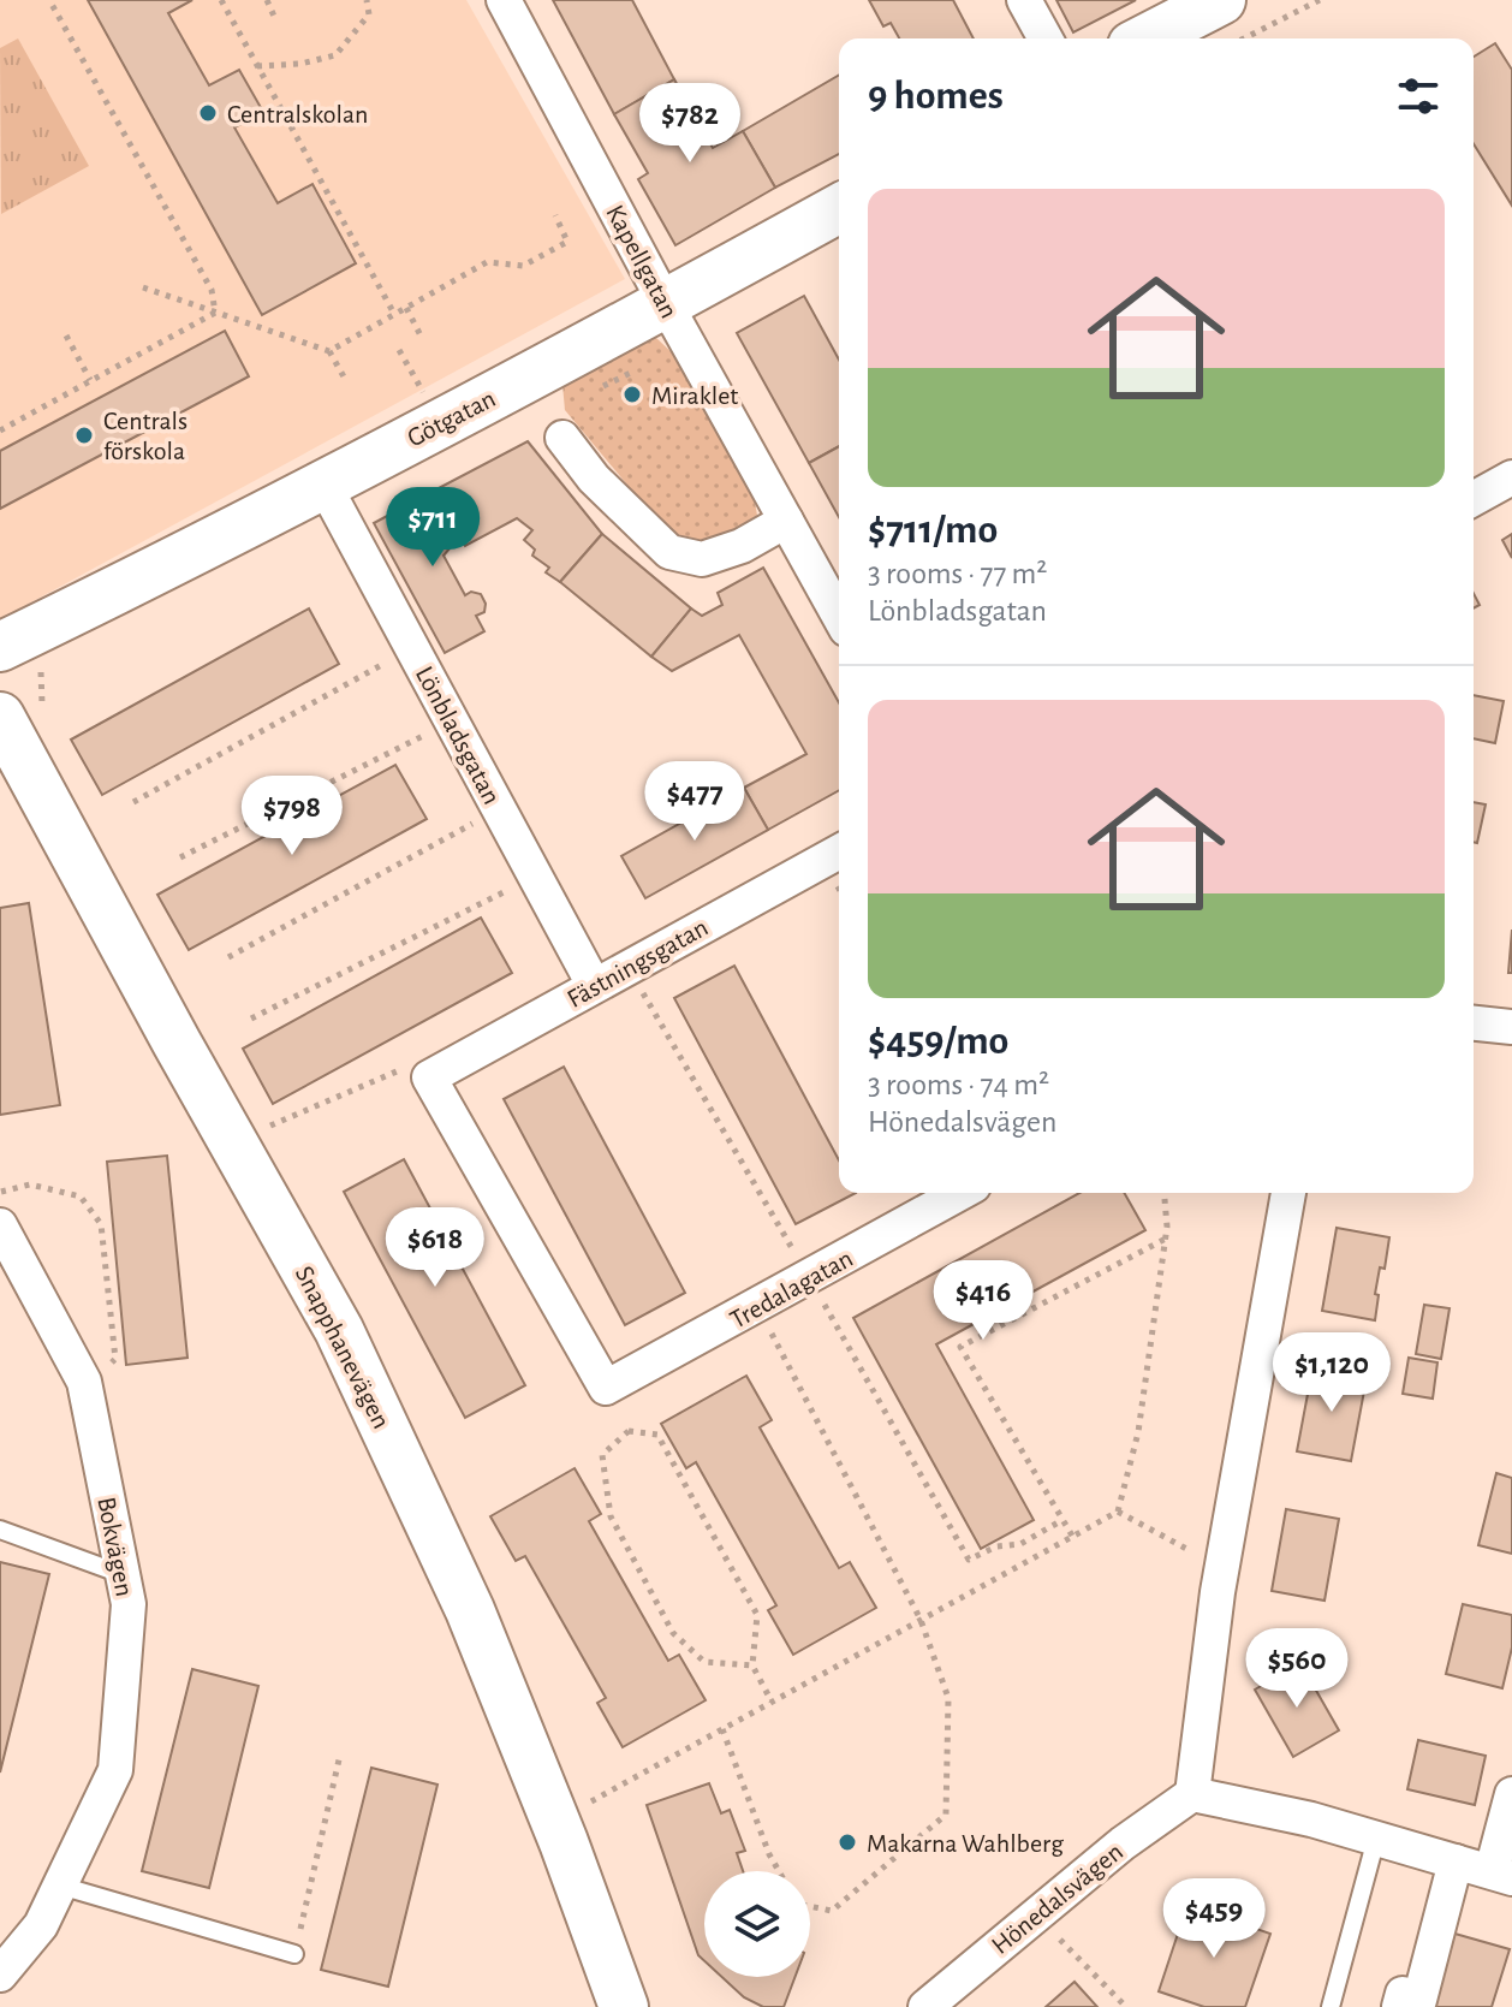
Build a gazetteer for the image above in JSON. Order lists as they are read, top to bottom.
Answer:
{
  "streets": {
    "main road": ["Götgatan", "Snapphanevägen"],
    "street": [
      "Kapellgatan",
      "Lönbladsgatan",
      "Fästningsgatan",
      "Tredalagatan",
      "Bokvägen",
      "Hönedalsvägen"
    ]
  },
  "crossings": [
    ["Kapellgatan", "Götgatan"],
    ["Götgatan", "Lönbladsgatan"],
    ["Lönbladsgatan", "Fästningsgatan"],
    ["Fästningsgatan", "Tredalagatan"]
  ],
  "places": [
    "Centralskolan",
    "Miraklet",
    "Centrals förskola",
    "Makarna Wahlberg"
  ],
  "page": {
    "heading": "9 homes",
    "price": [
      "$782",
      "$711",
      "$477",
      "$798",
      "$618",
      "$416",
      "$1,120",
      "$560",
      "$459"
    ],
    "list": [
      {
        "name": "$711/mo",
        "note": "3 rooms · 77 m² · Lönbladsgatan"
      },
      {
        "name": "$459/mo",
        "note": "3 rooms · 74 m² · Hönedalsvägen"
      }
    ]
  }
}
